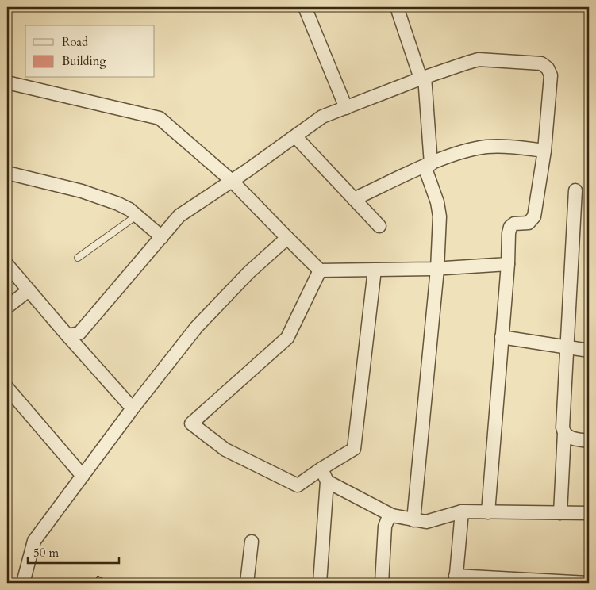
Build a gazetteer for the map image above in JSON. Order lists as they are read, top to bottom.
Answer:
{
  "legend": ["Road", "Building"],
  "scale_bar": "50 m"
}
